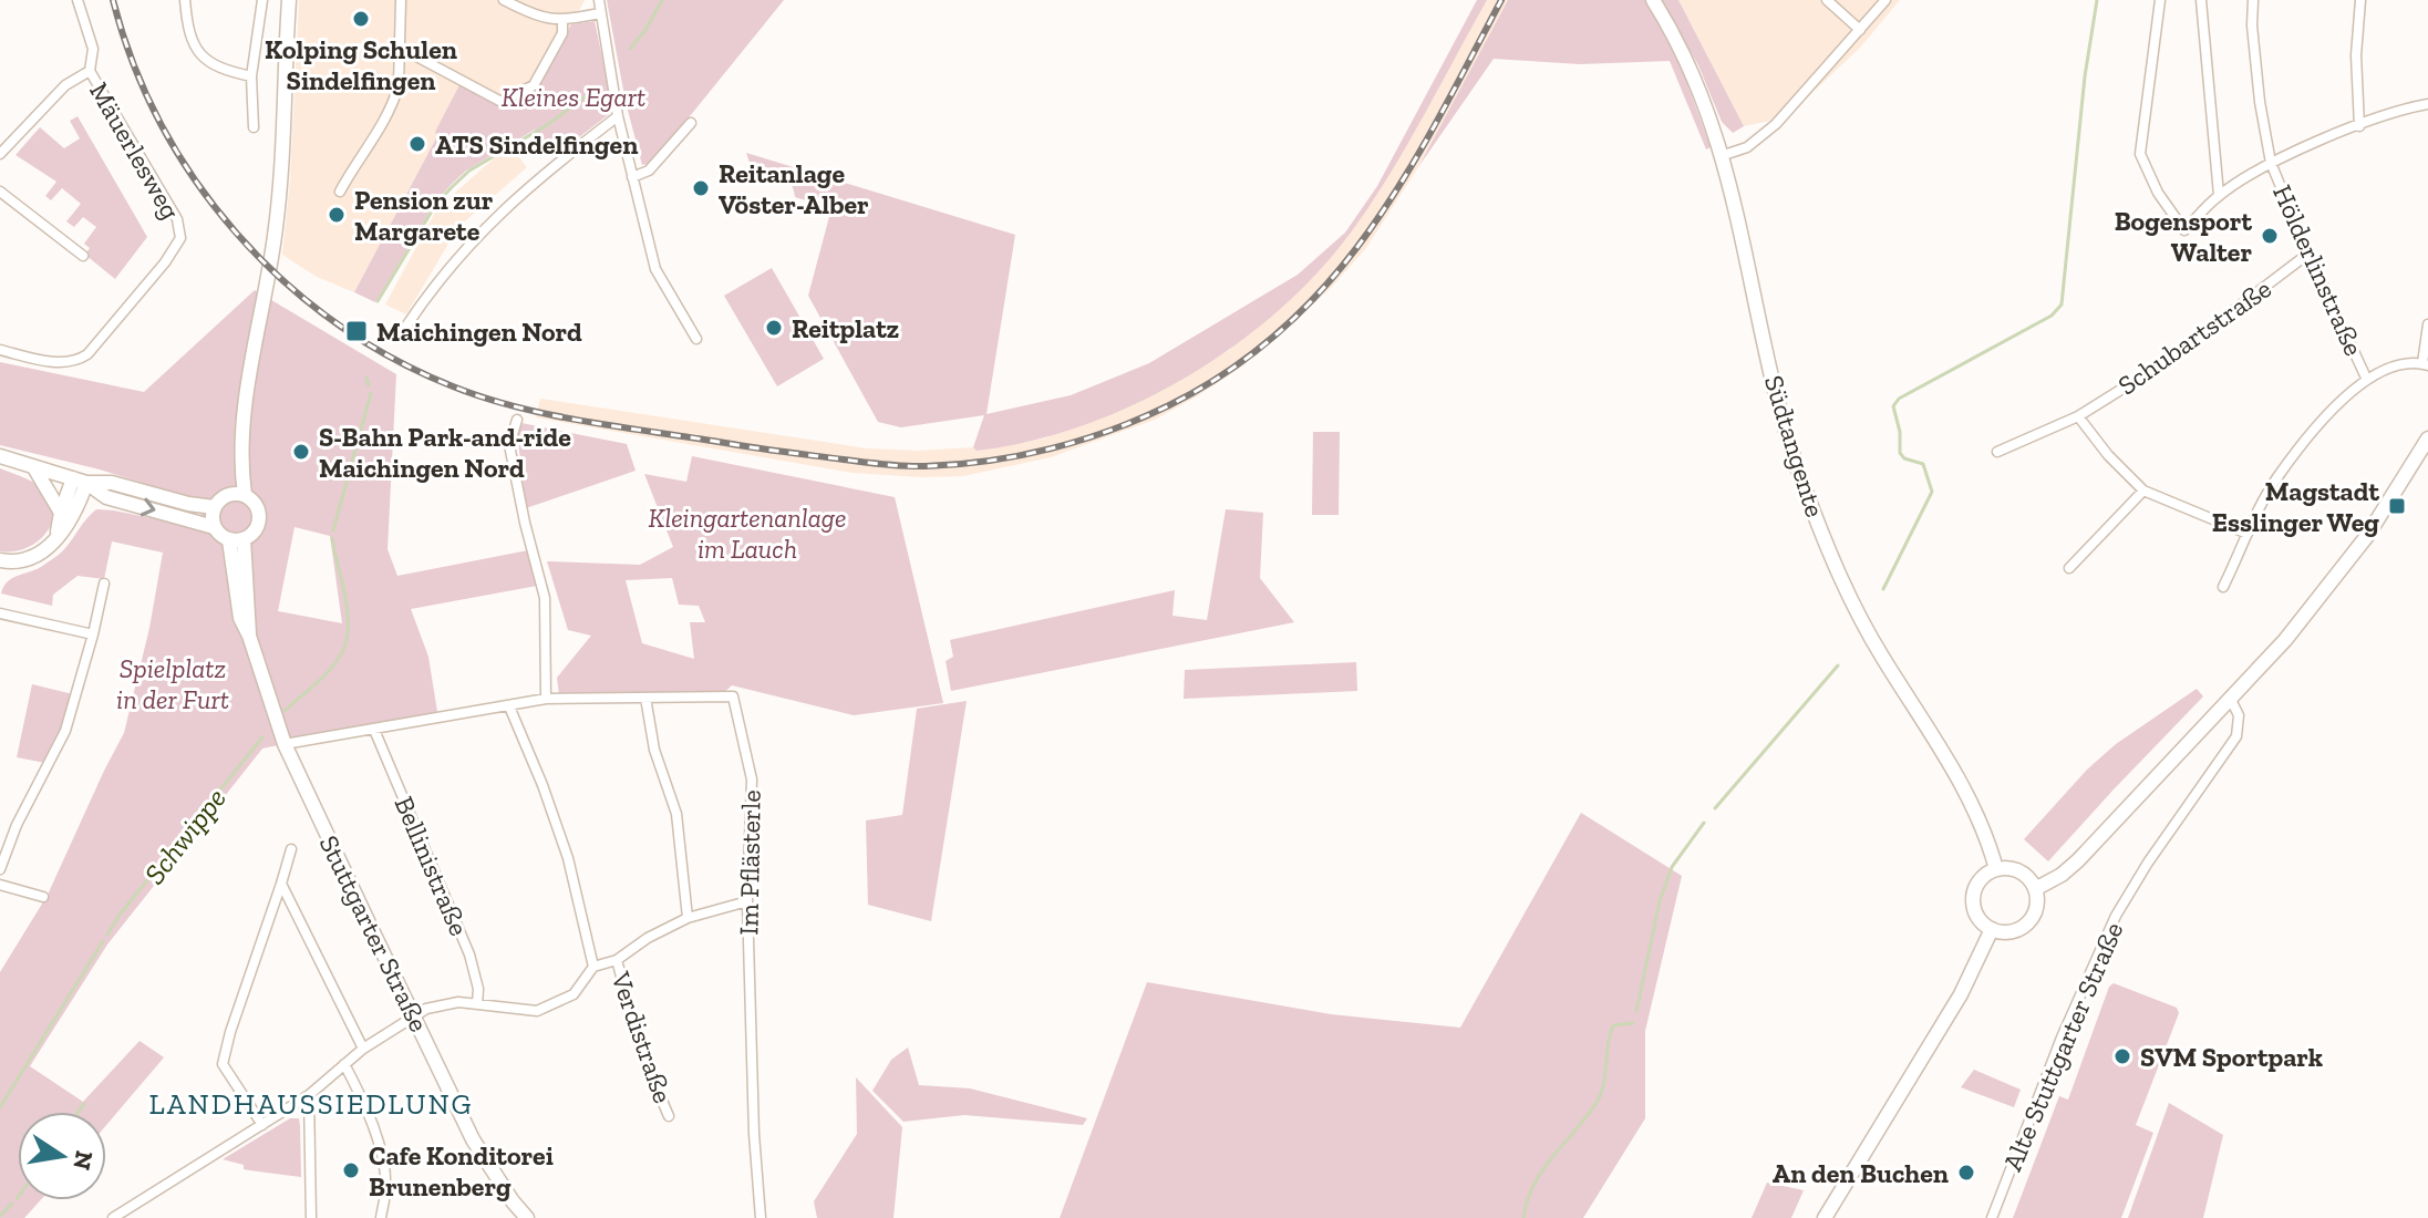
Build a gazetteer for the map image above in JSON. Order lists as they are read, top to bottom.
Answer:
{
  "streets": {
    "main road": ["Südtangente", "Stuttgarter Straße"],
    "street": [
      "Mäuerlesweg",
      "Hölderlinstraße",
      "Schubartstraße",
      "Im Pflästerle",
      "Bellinistraße",
      "Verdistraße",
      "Alte Stuttgarter Straße"
    ]
  },
  "crossings": [
    ["Hölderlinstraße", "Schubartstraße"],
    ["Im Pflästerle", "Bellinistraße"],
    ["Im Pflästerle", "Stuttgarter Straße"],
    ["Im Pflästerle", "Verdistraße"],
    ["Bellinistraße", "Verdistraße"],
    ["Stuttgarter Straße", "Verdistraße"]
  ],
  "districts": ["LANDHAUSSIEDLUNG"],
  "water": ["Schwippe"],
  "parks": ["Kleines Egart", "Kleingartenanlage im Lauch", "Spielplatz in der Furt"],
  "places": {
    "other": [
      "Kolping Schulen Sindelfingen",
      "ATS Sindelfingen",
      "Reitanlage Vöster-Alber",
      "Pension zur Margarete",
      "Bogensport Walter",
      "Reitplatz",
      "S-Bahn Park-and-ride Maichingen Nord",
      "SVM Sportpark",
      "Cafe Konditorei Brunenberg",
      "An den Buchen"
    ],
    "transit": ["Maichingen Nord", "Magstadt Esslinger Weg"]
  },
  "north": "right"
}
